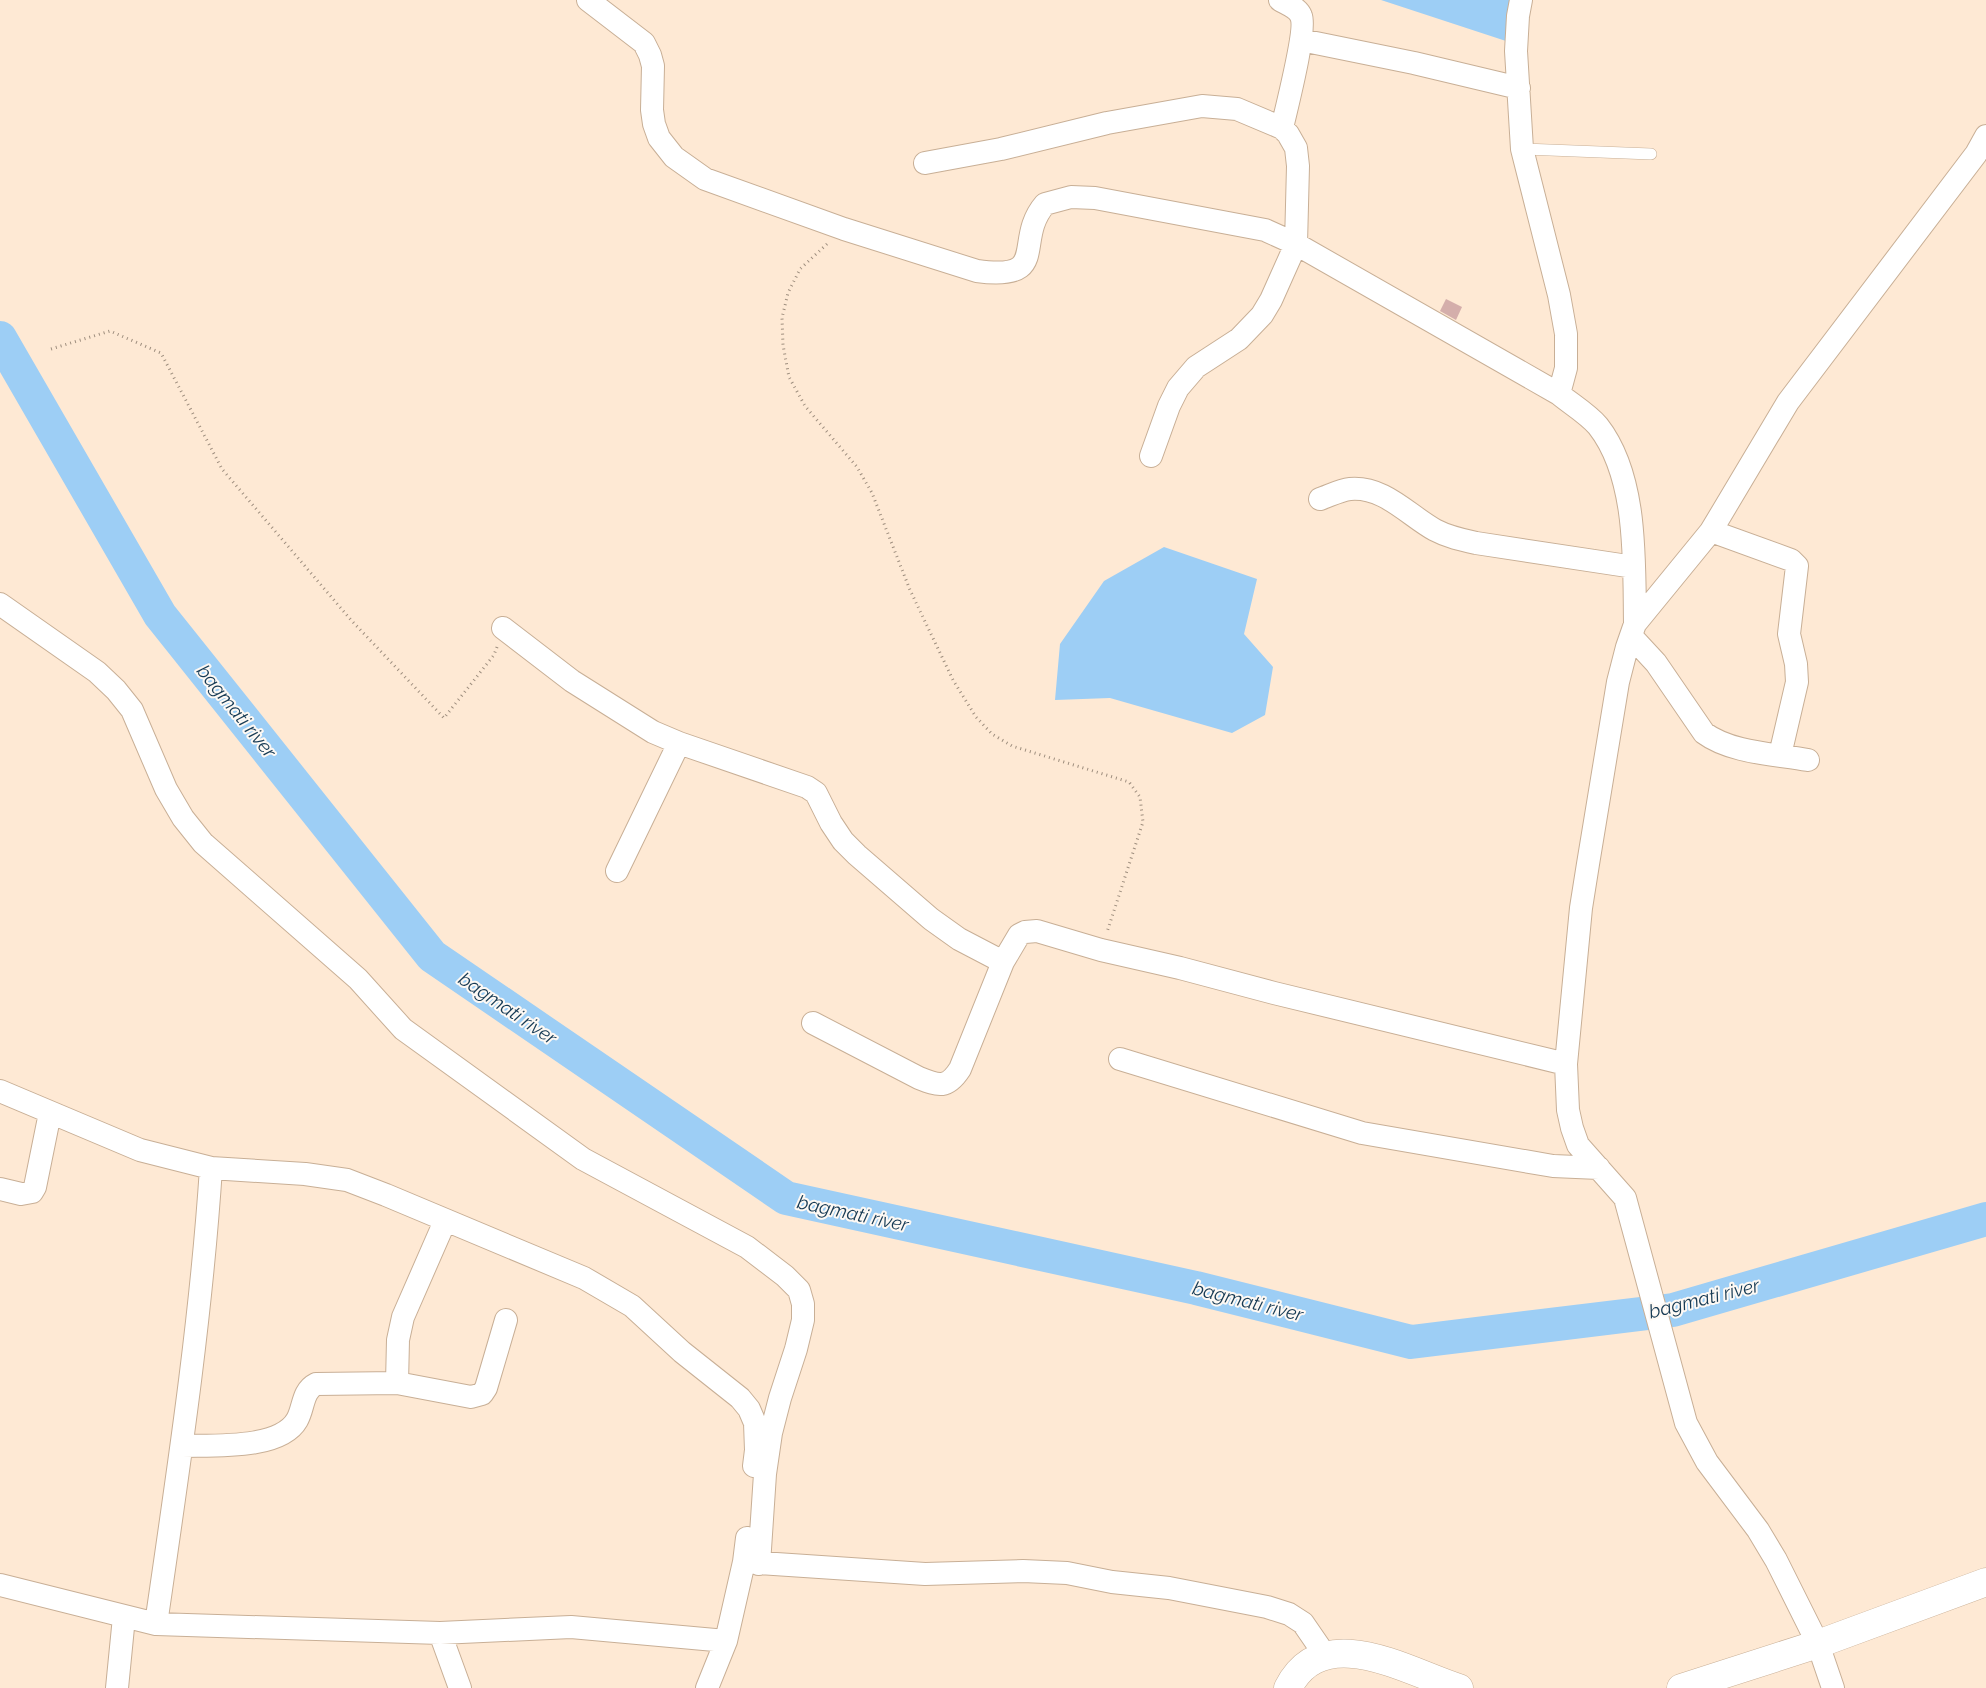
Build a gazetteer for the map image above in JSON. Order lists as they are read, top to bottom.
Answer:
{
  "water": ["bagmati river"]
}
